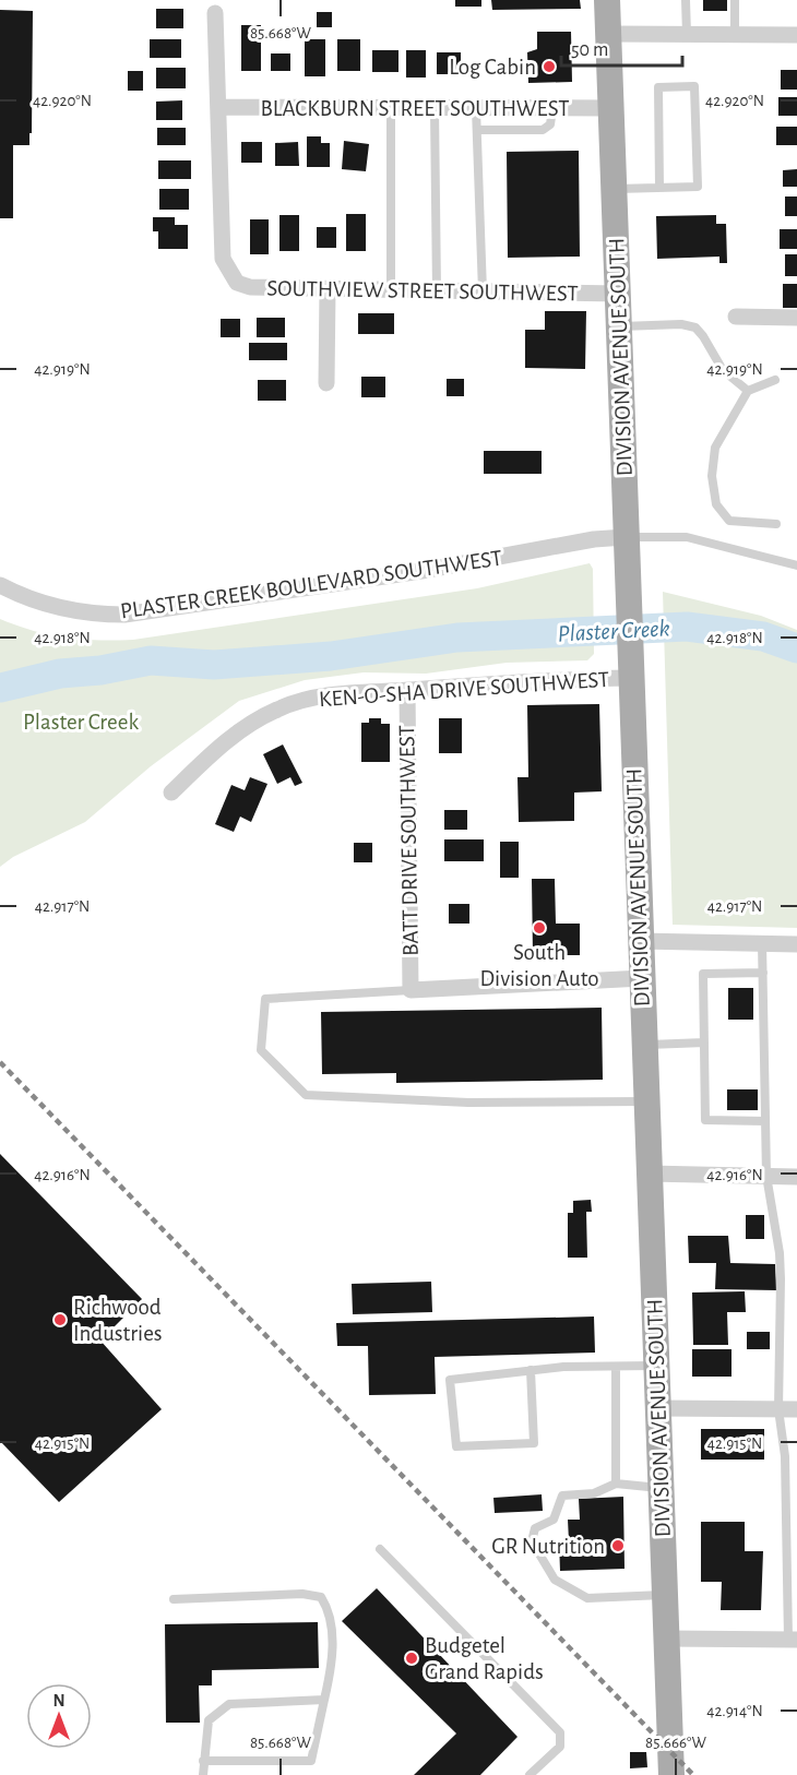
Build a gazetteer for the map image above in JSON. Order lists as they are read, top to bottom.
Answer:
{
  "streets": {
    "main road": ["DIVISION AVENUE SOUTH"],
    "street": [
      "BLACKBURN STREET SOUTHWEST",
      "SOUTHVIEW STREET SOUTHWEST",
      "PLASTER CREEK BOULEVARD SOUTHWEST",
      "KEN-O-SHA DRIVE SOUTHWEST",
      "BATT DRIVE SOUTHWEST"
    ]
  },
  "crossings": [
    ["BLACKBURN STREET SOUTHWEST", "SOUTHVIEW STREET SOUTHWEST"],
    ["BLACKBURN STREET SOUTHWEST", "DIVISION AVENUE SOUTH"],
    ["SOUTHVIEW STREET SOUTHWEST", "DIVISION AVENUE SOUTH"],
    ["DIVISION AVENUE SOUTH", "PLASTER CREEK BOULEVARD SOUTHWEST"],
    ["DIVISION AVENUE SOUTH", "KEN-O-SHA DRIVE SOUTHWEST"],
    ["KEN-O-SHA DRIVE SOUTHWEST", "BATT DRIVE SOUTHWEST"]
  ],
  "water": ["Plaster Creek"],
  "parks": ["Plaster Creek"],
  "places": [
    "Log Cabin",
    "South Division Auto",
    "Richwood Industries",
    "GR Nutrition",
    "Budgetel Grand Rapids"
  ],
  "scale_bar": "50 m",
  "north": "top",
  "coordinates": [
    "85.668°W",
    "42.920°N",
    "42.919°N",
    "42.918°N",
    "42.917°N",
    "42.916°N",
    "42.915°N",
    "42.914°N",
    "85.666°W"
  ]
}
